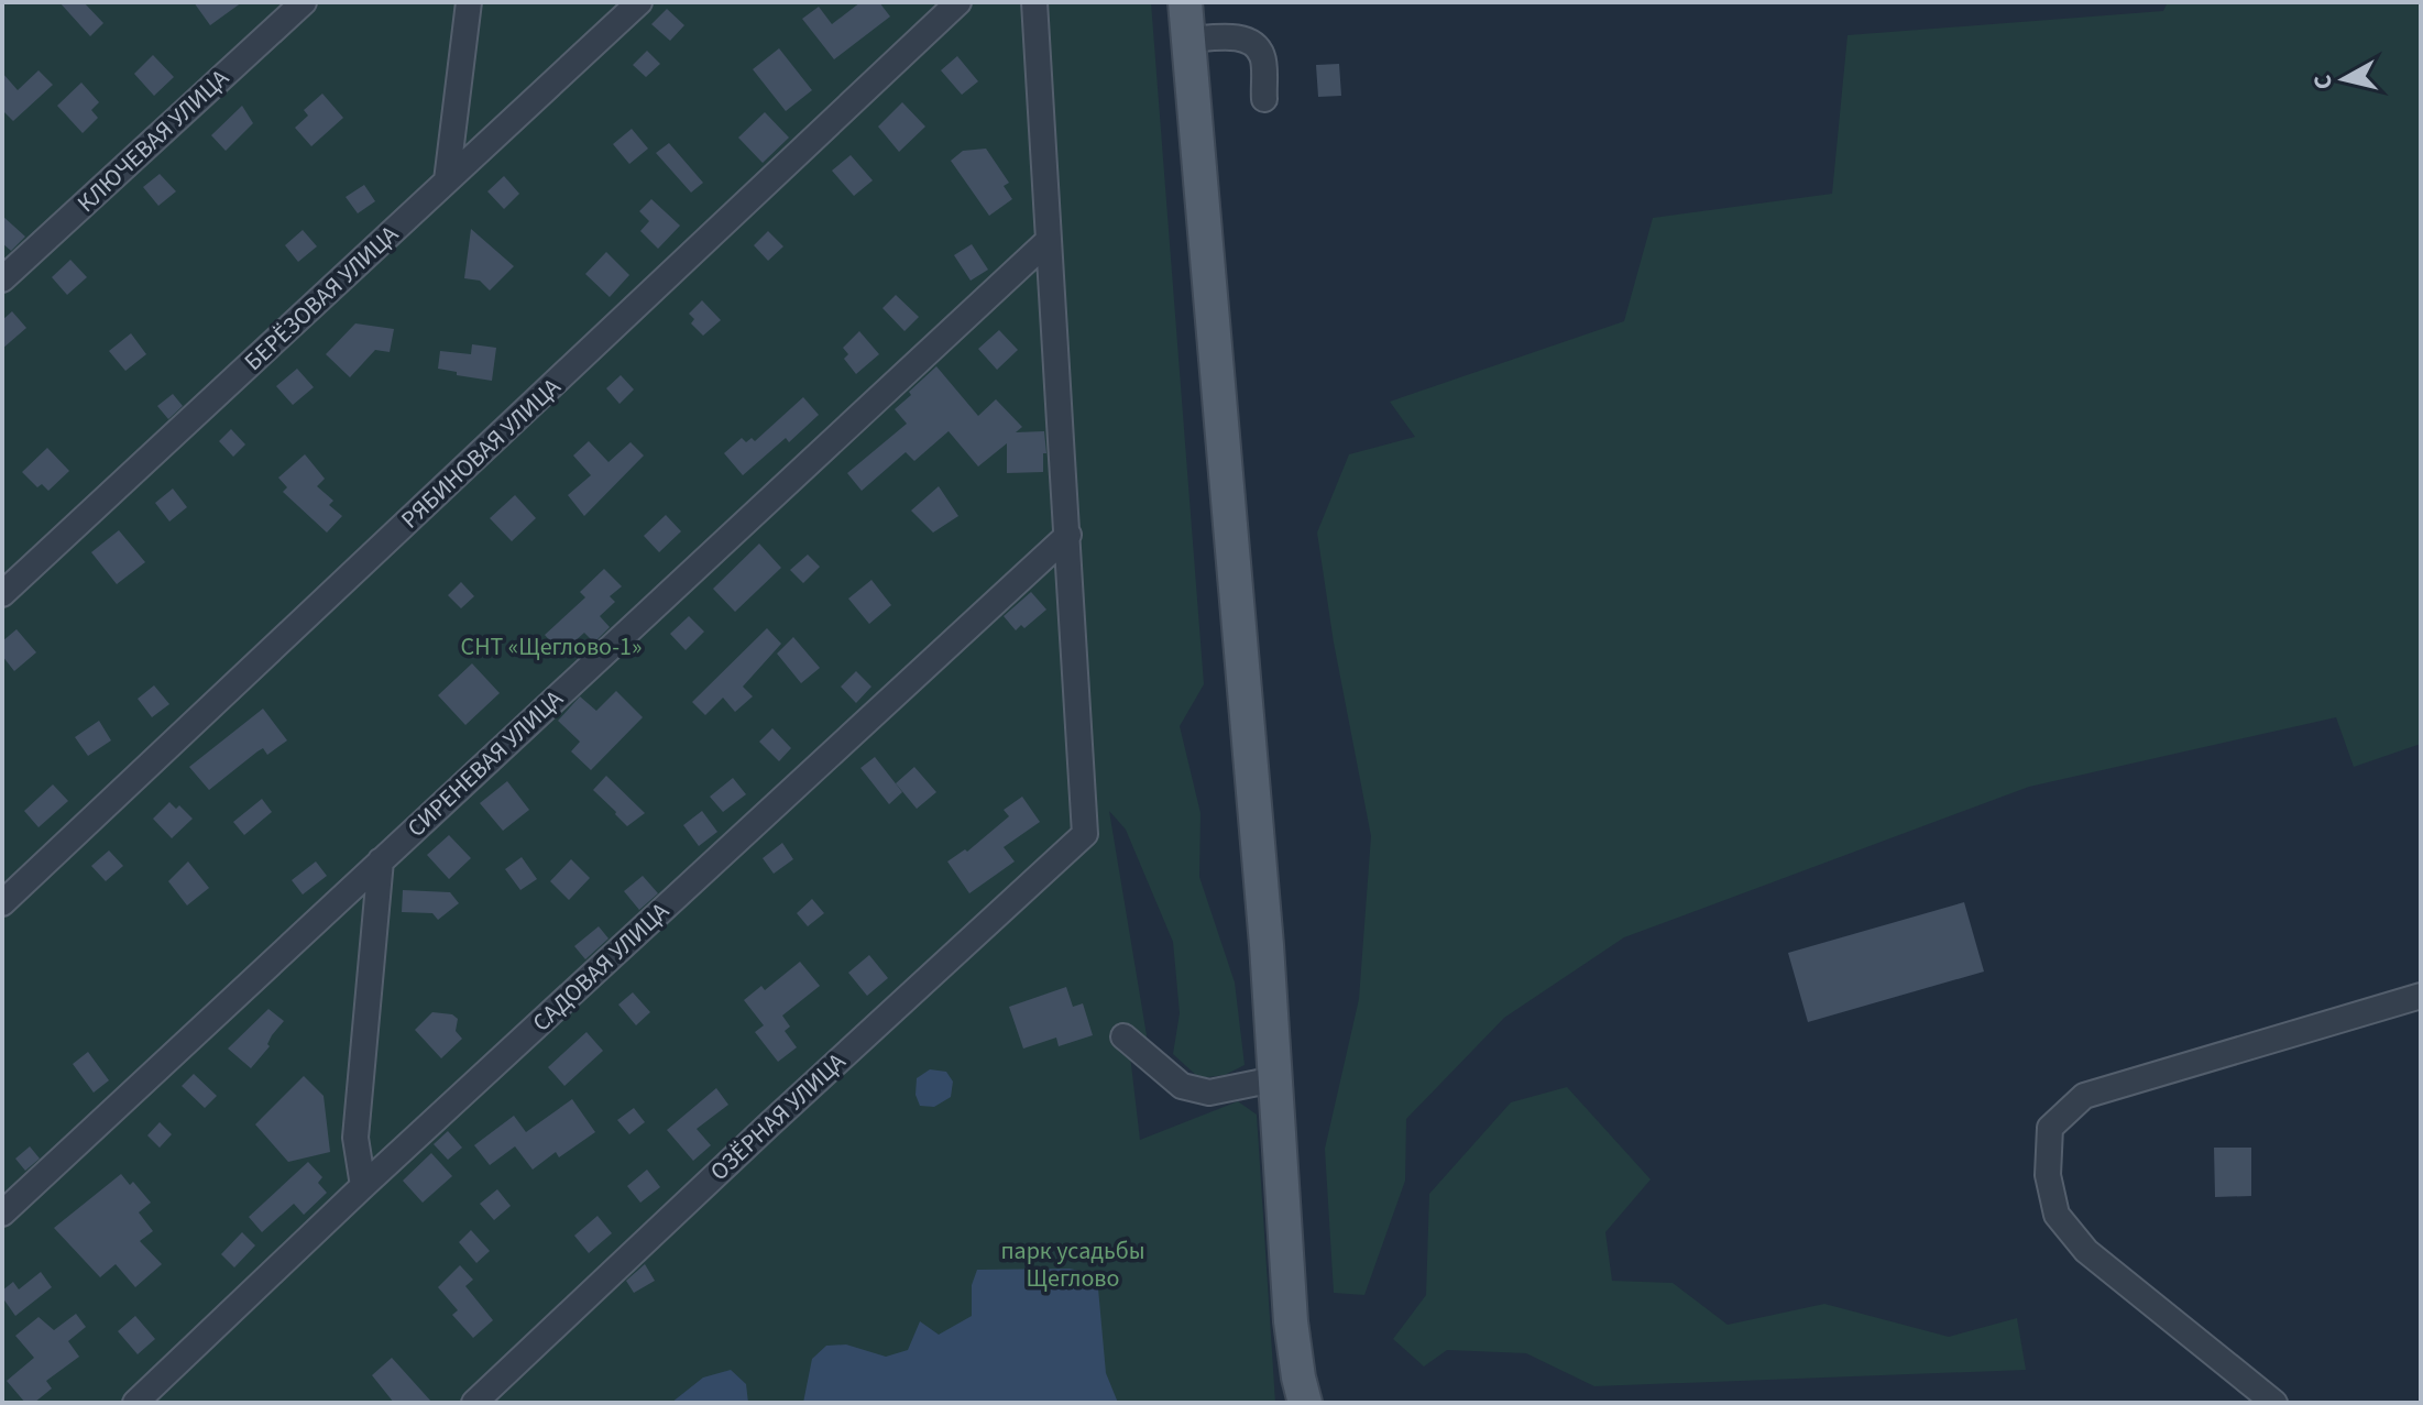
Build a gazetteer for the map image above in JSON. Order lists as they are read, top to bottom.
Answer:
{
  "streets": {
    "street": [
      "КЛЮЧЕВАЯ УЛИЦА",
      "БЕРЁЗОВАЯ УЛИЦА",
      "РЯБИНОВАЯ УЛИЦА",
      "СИРЕНЕВАЯ УЛИЦА",
      "САДОВАЯ УЛИЦА",
      "ОЗЁРНАЯ УЛИЦА"
    ]
  },
  "crossings": [
    ["САДОВАЯ УЛИЦА", "ОЗЁРНАЯ УЛИЦА"]
  ],
  "parks": ["СНТ «Щеглово-1»", "парк усадьбы Щеглово"],
  "north": "left"
}
